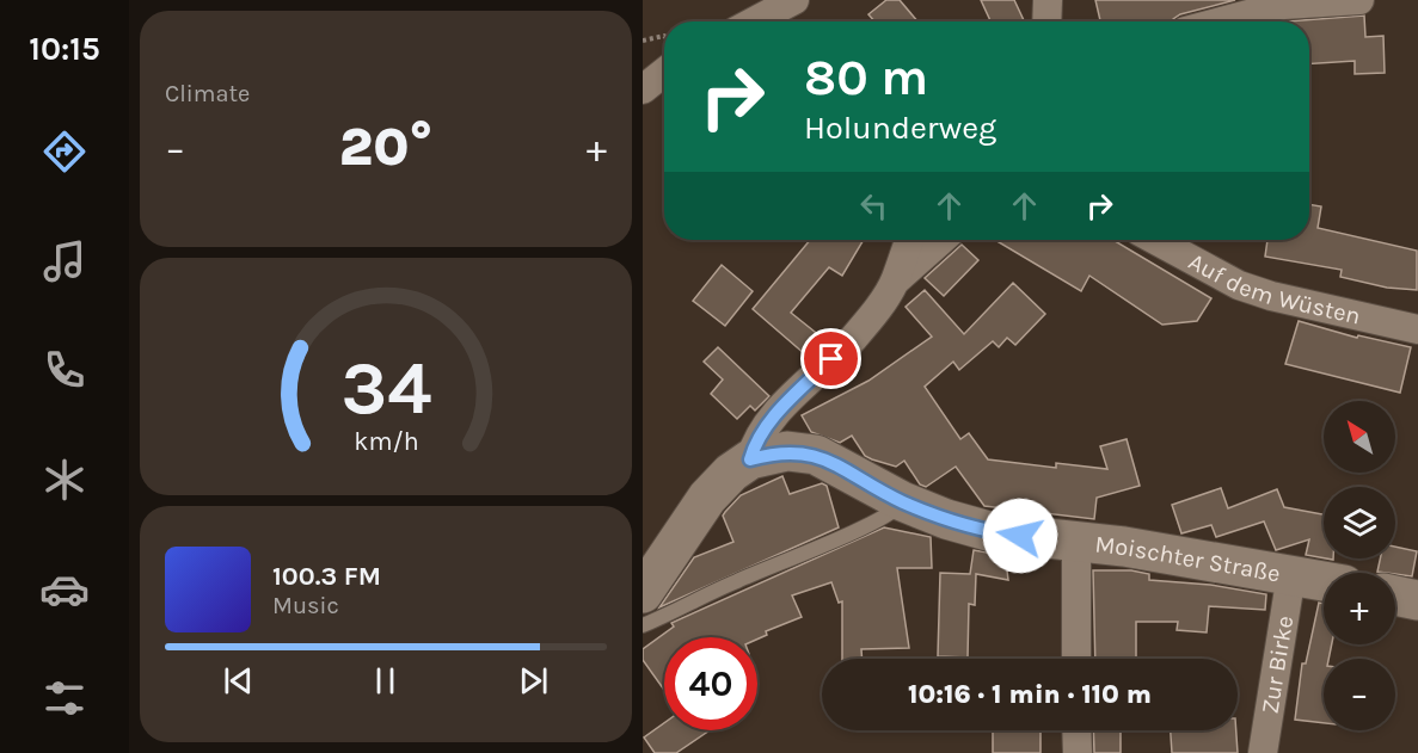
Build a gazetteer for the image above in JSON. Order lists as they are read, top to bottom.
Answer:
{
  "streets": {
    "street": ["Auf dem Wüsten", "Moischter Straße", "Zur Birke"]
  },
  "crossings": [
    ["Moischter Straße", "Zur Birke"]
  ],
  "north": "top left",
  "page": {
    "tabs": "10:15",
    "tile": "Climate",
    "turn": ["80 m", "Holunderweg"],
    "heat": ["−", "20°", "+"],
    "map_buttons": ["+", "−"],
    "song": ["100.3 FM", "Music"],
    "limit": "40",
    "trip": "10:16 · 1 min · 110 m",
    "gauge": ["34", "km/h"]
  }
}
